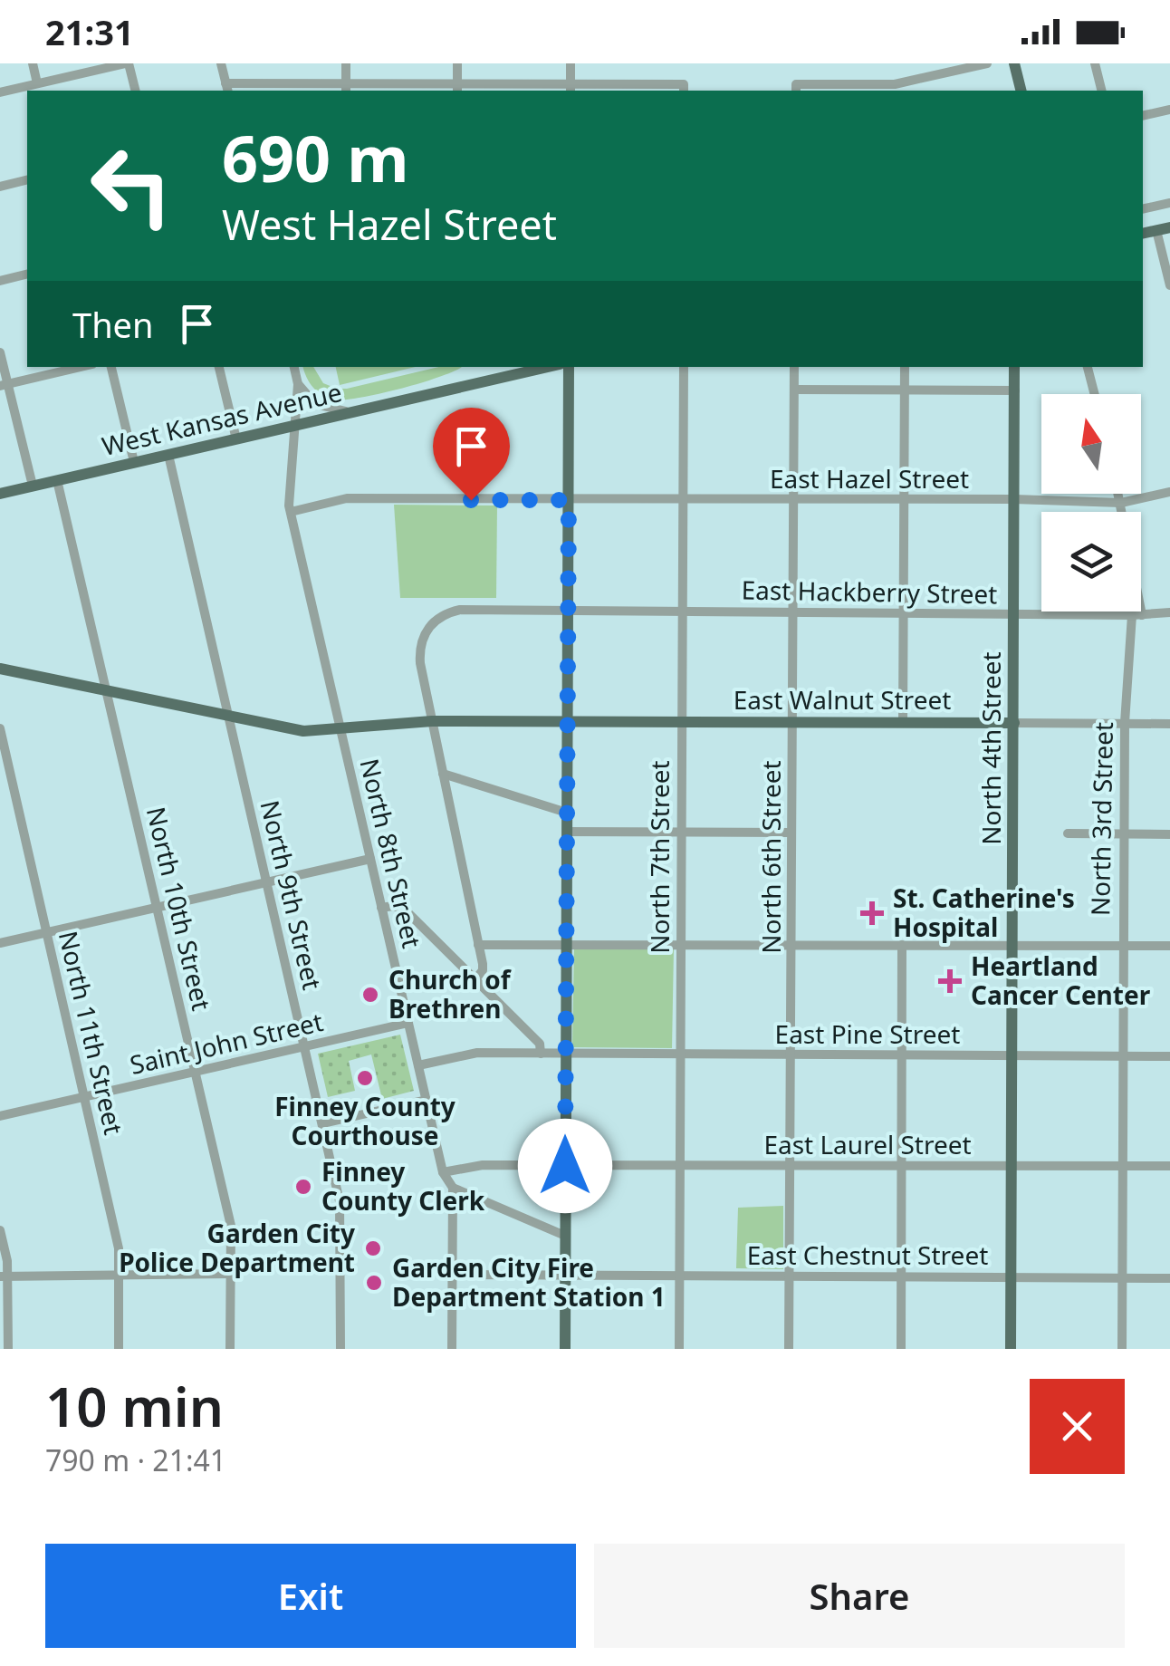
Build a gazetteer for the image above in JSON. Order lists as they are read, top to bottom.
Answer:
{
  "streets": {
    "main road": ["West Kansas Avenue", "East Walnut Street", "North 4th Street"],
    "street": [
      "East Hazel Street",
      "East Hackberry Street",
      "North 3rd Street",
      "North 8th Street",
      "North 7th Street",
      "North 6th Street",
      "North 9th Street",
      "North 10th Street",
      "North 11th Street",
      "East Pine Street",
      "Saint John Street",
      "East Laurel Street",
      "East Chestnut Street"
    ]
  },
  "crossings": [
    ["West Kansas Avenue", "North 8th Street"],
    ["West Kansas Avenue", "North 9th Street"],
    ["West Kansas Avenue", "North 10th Street"],
    ["East Hazel Street", "North 4th Street"],
    ["East Hazel Street", "North 3rd Street"],
    ["East Hazel Street", "North 8th Street"],
    ["East Hazel Street", "North 7th Street"],
    ["East Hazel Street", "North 6th Street"],
    ["East Hackberry Street", "East Walnut Street"],
    ["East Hackberry Street", "North 4th Street"],
    ["East Hackberry Street", "North 3rd Street"],
    ["East Hackberry Street", "North 7th Street"],
    ["East Hackberry Street", "North 6th Street"],
    ["East Walnut Street", "North 4th Street"],
    ["East Walnut Street", "North 3rd Street"],
    ["East Walnut Street", "North 8th Street"],
    ["East Walnut Street", "North 7th Street"],
    ["East Walnut Street", "North 6th Street"],
    ["East Walnut Street", "North 9th Street"],
    ["East Walnut Street", "North 10th Street"],
    ["North 4th Street", "East Pine Street"],
    ["North 4th Street", "East Laurel Street"],
    ["North 4th Street", "East Chestnut Street"],
    ["North 3rd Street", "East Pine Street"],
    ["North 3rd Street", "East Laurel Street"],
    ["North 3rd Street", "East Chestnut Street"],
    ["North 8th Street", "East Pine Street"],
    ["North 8th Street", "Saint John Street"],
    ["North 8th Street", "East Laurel Street"],
    ["North 7th Street", "East Pine Street"],
    ["North 7th Street", "East Laurel Street"],
    ["North 7th Street", "East Chestnut Street"],
    ["North 6th Street", "East Pine Street"],
    ["North 6th Street", "East Laurel Street"],
    ["North 6th Street", "East Chestnut Street"],
    ["North 9th Street", "Saint John Street"],
    ["North 10th Street", "Saint John Street"],
    ["North 11th Street", "Saint John Street"]
  ],
  "places": {
    "health": ["St. Catherine's Hospital", "Heartland Cancer Center"],
    "other": [
      "Church of Brethren",
      "Finney County Courthouse",
      "Finney County Clerk",
      "Garden City Police Department",
      "Garden City Fire Department Station 1"
    ]
  },
  "north": "top",
  "page": {
    "status": "21:31",
    "turn": ["690 m", "West Hazel Street"],
    "then": "Then",
    "heading": ["10 min", "790 m · 21:41"],
    "buttons": ["Exit", "Share"]
  }
}
